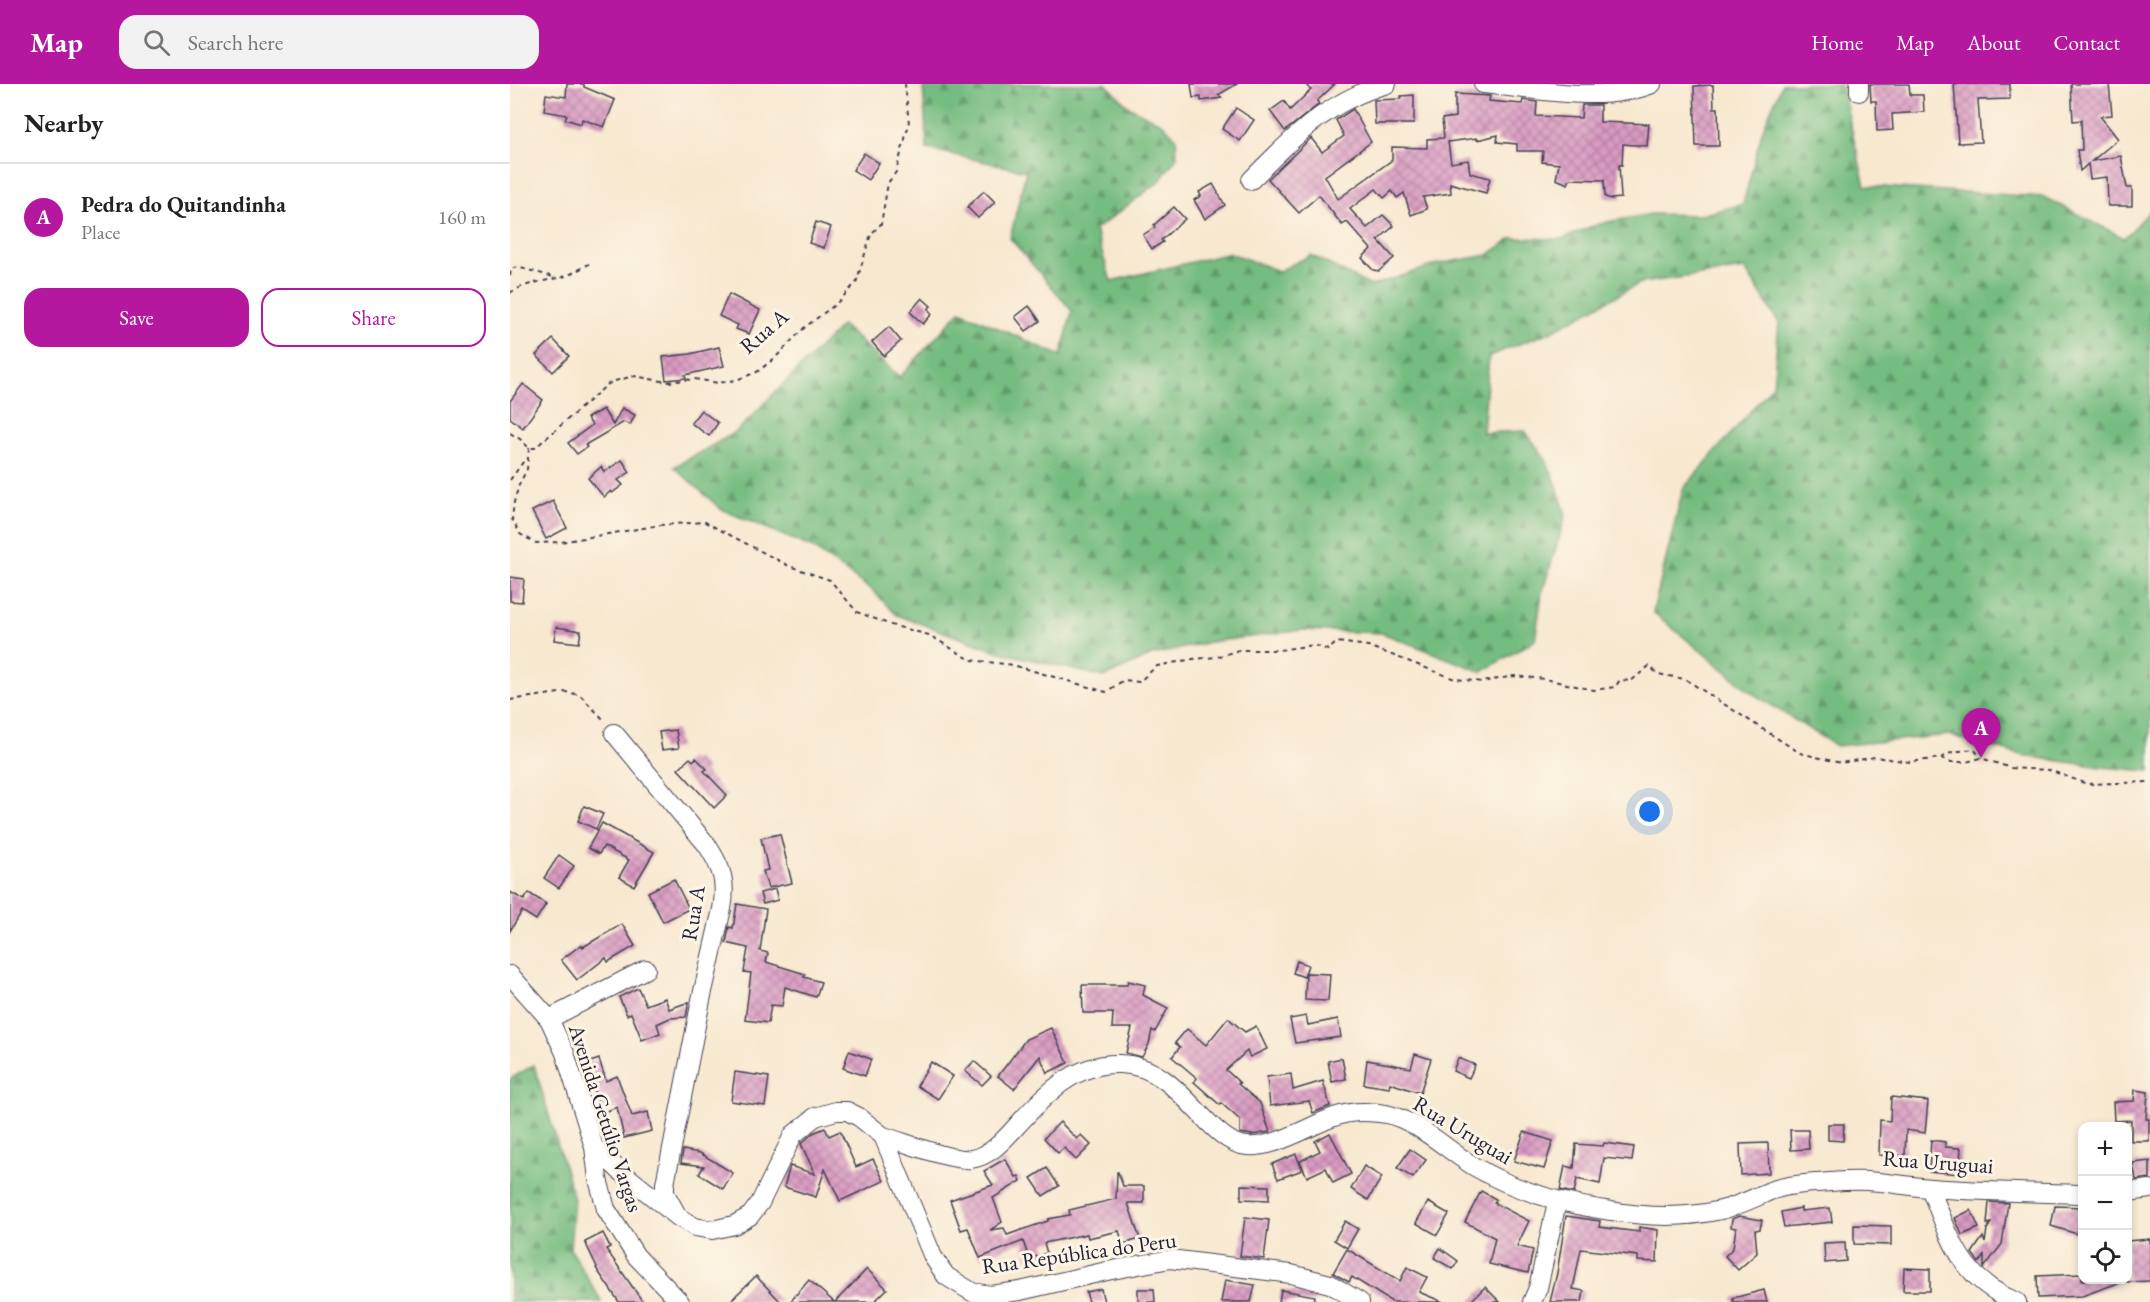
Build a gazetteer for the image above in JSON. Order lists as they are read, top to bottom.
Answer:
{
  "streets": {
    "street": [
      "Rua A",
      "Avenida Getúlio Vargas",
      "Rua Uruguai",
      "Rua República do Peru"
    ]
  },
  "crossings": [
    ["Rua A", "Rua República do Peru"],
    ["Avenida Getúlio Vargas", "Rua República do Peru"],
    ["Rua Uruguai", "Rua República do Peru"]
  ],
  "page": {
    "header": "Map",
    "search": "Search here",
    "nav": [
      "Home",
      "Map",
      "About",
      "Contact"
    ],
    "heading": "Nearby",
    "list": [
      {
        "mark": "A",
        "name": "Pedra do Quitandinha",
        "note": "Place",
        "value": "160 m"
      }
    ],
    "buttons": ["Save", "Share"],
    "pins": "A",
    "map_buttons": ["+", "−"]
  }
}
